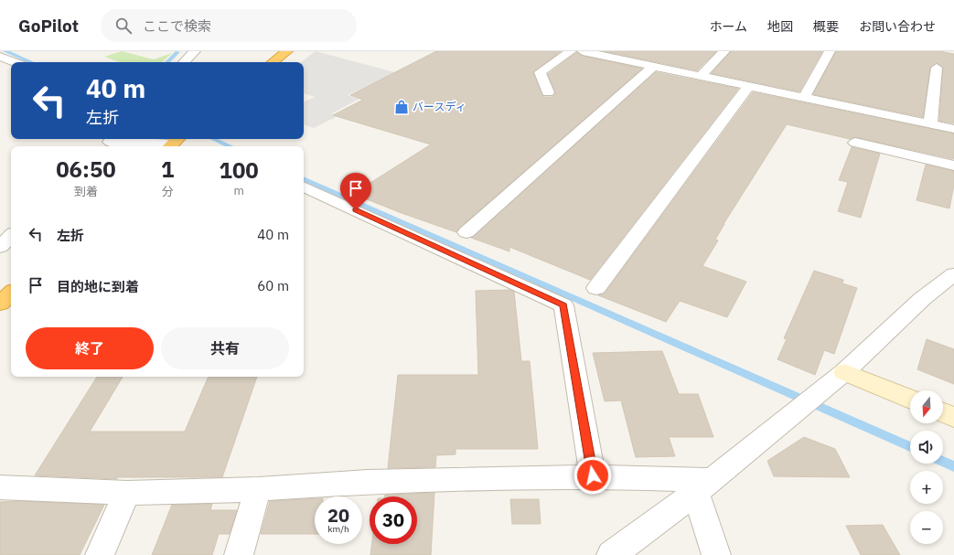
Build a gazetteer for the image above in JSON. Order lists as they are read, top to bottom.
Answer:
{
  "places": {
    "shop": ["バースディ"]
  },
  "north": "bottom",
  "page": {
    "header": "GoPilot",
    "search": "ここで検索",
    "nav": [
      "ホーム",
      "地図",
      "概要",
      "お問い合わせ"
    ],
    "turn": ["40 m", "左折"],
    "eta": [
      "06:50",
      "到着",
      "1",
      "分",
      "100",
      "m"
    ],
    "list": [
      {
        "name": "左折",
        "value": "40 m"
      },
      {
        "name": "目的地に到着",
        "value": "60 m"
      }
    ],
    "buttons": ["終了", "共有"],
    "map_buttons": ["+", "−"],
    "speed": "20 km/h",
    "limit": "30"
  }
}
